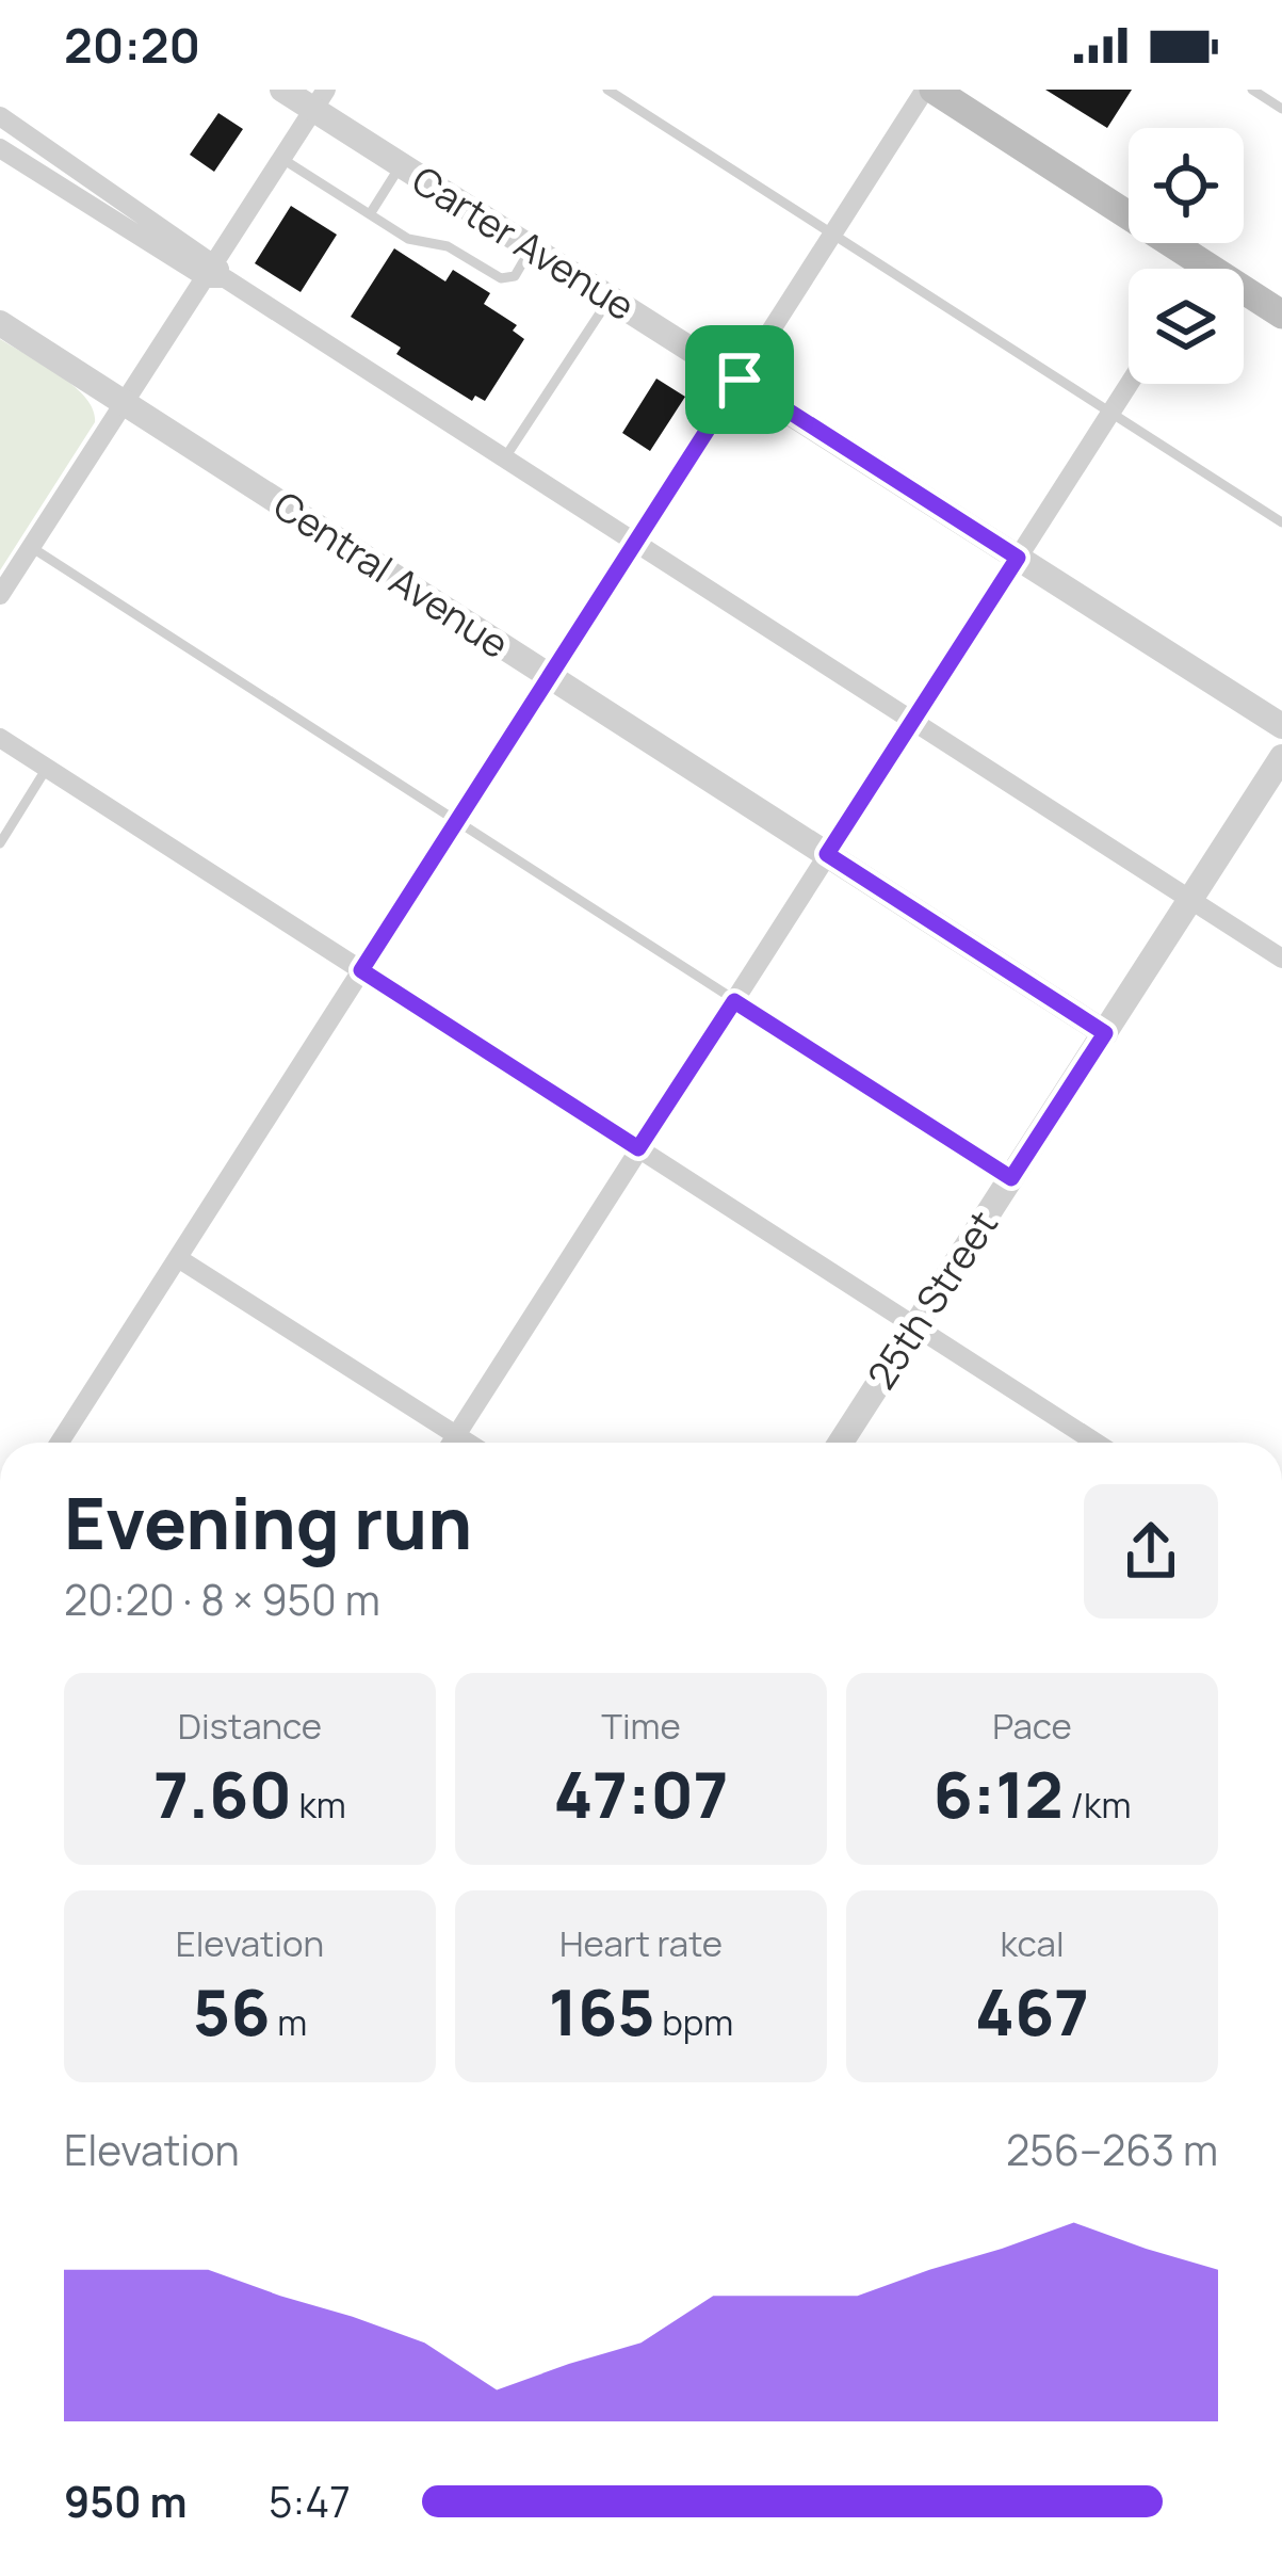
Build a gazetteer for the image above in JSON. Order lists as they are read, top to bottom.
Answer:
{
  "streets": {
    "street": ["Carter Avenue", "Central Avenue", "25th Street"]
  },
  "crossings": [
    ["Central Avenue", "25th Street"]
  ],
  "page": {
    "status": "20:20",
    "heading": ["Evening run", "20:20 · 8 × 950 m"],
    "stats": [
      ["Distance", "7.60 km"],
      ["Time", "47:07"],
      ["Pace", "6:12 /km"],
      ["Elevation", "56 m"],
      ["Heart rate", "165 bpm"],
      ["kcal", "467"]
    ],
    "chart": ["Elevation", "256–263 m"],
    "list": [
      {
        "name": "950 m",
        "note": "5:47"
      }
    ]
  }
}
